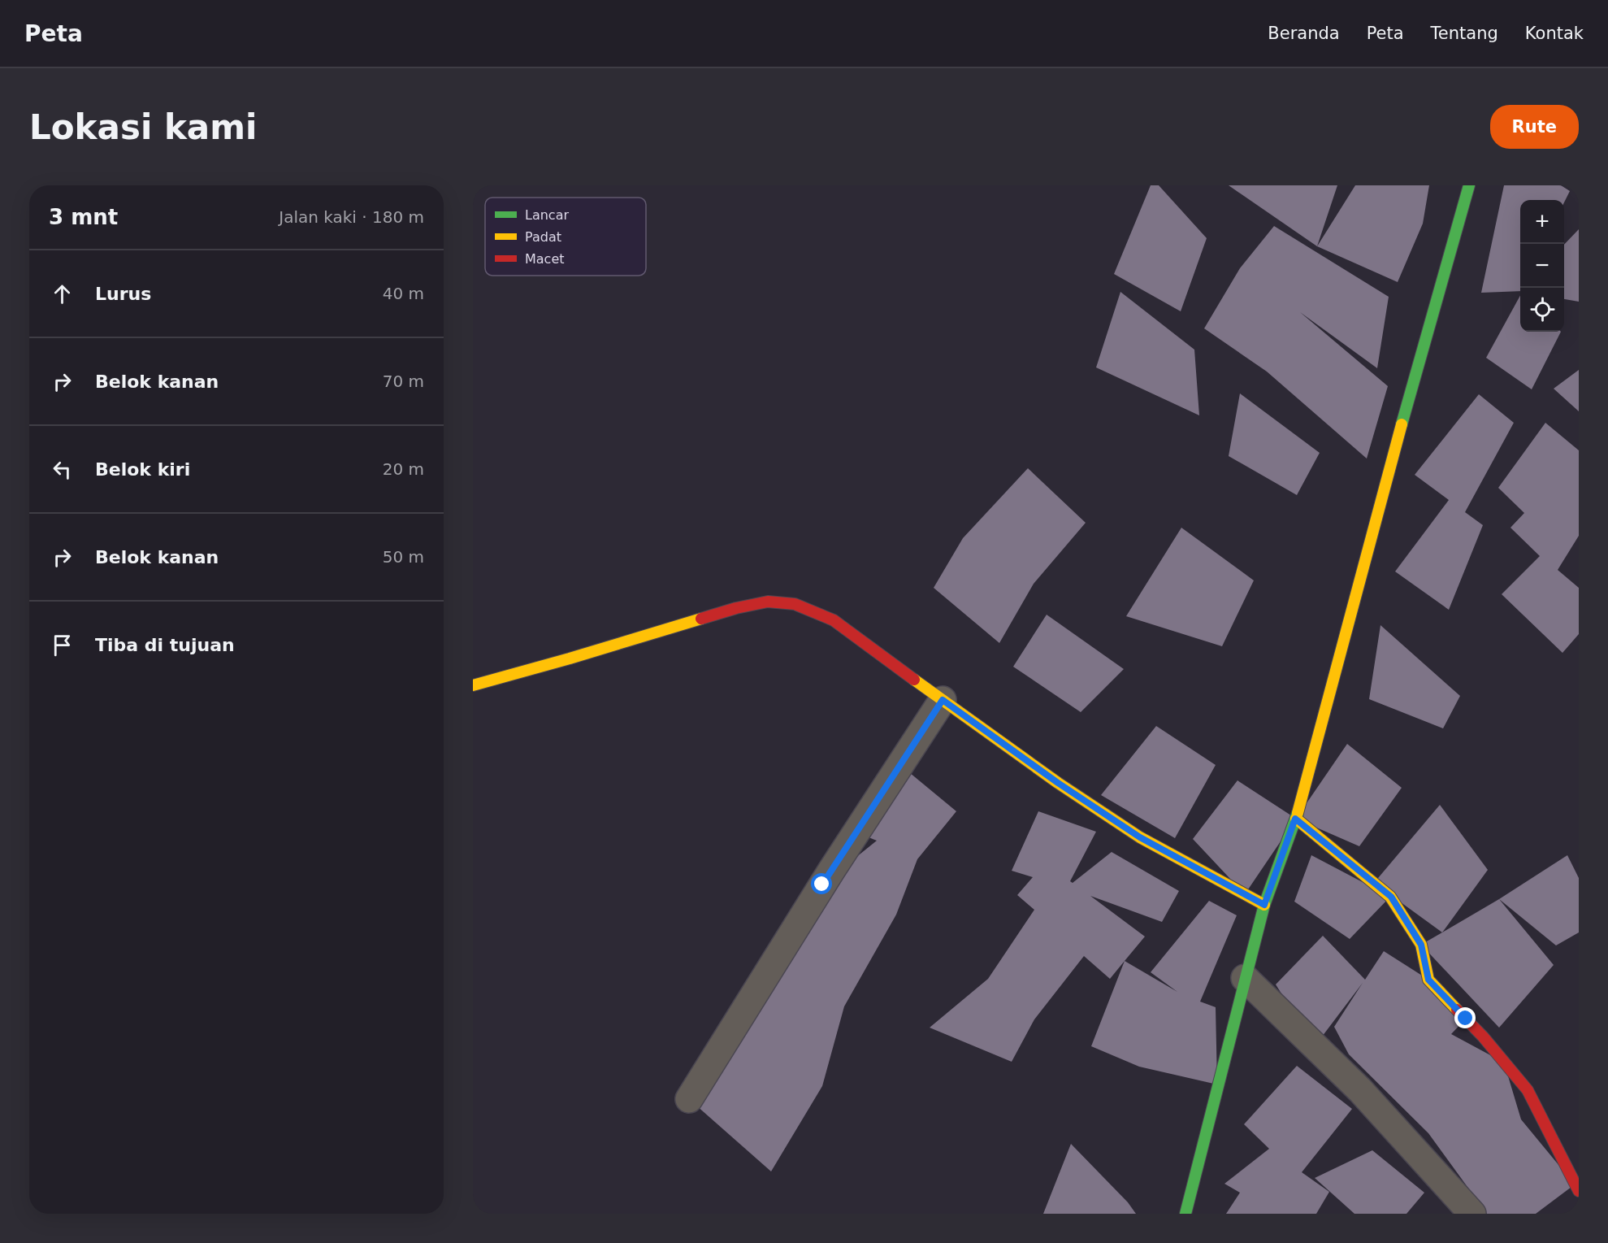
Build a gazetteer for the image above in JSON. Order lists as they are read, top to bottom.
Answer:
{
  "legend": ["Lancar", "Padat", "Macet"],
  "page": {
    "header": "Peta",
    "nav": [
      "Beranda",
      "Peta",
      "Tentang",
      "Kontak"
    ],
    "buttons": "Rute",
    "title": "Lokasi kami",
    "heading": ["3 mnt", "Jalan kaki · 180 m"],
    "map_buttons": ["+", "−"],
    "list": [
      ["Lurus", "40 m"],
      ["Belok kanan", "70 m"],
      ["Belok kiri", "20 m"],
      ["Belok kanan", "50 m"],
      "Tiba di tujuan"
    ]
  }
}
